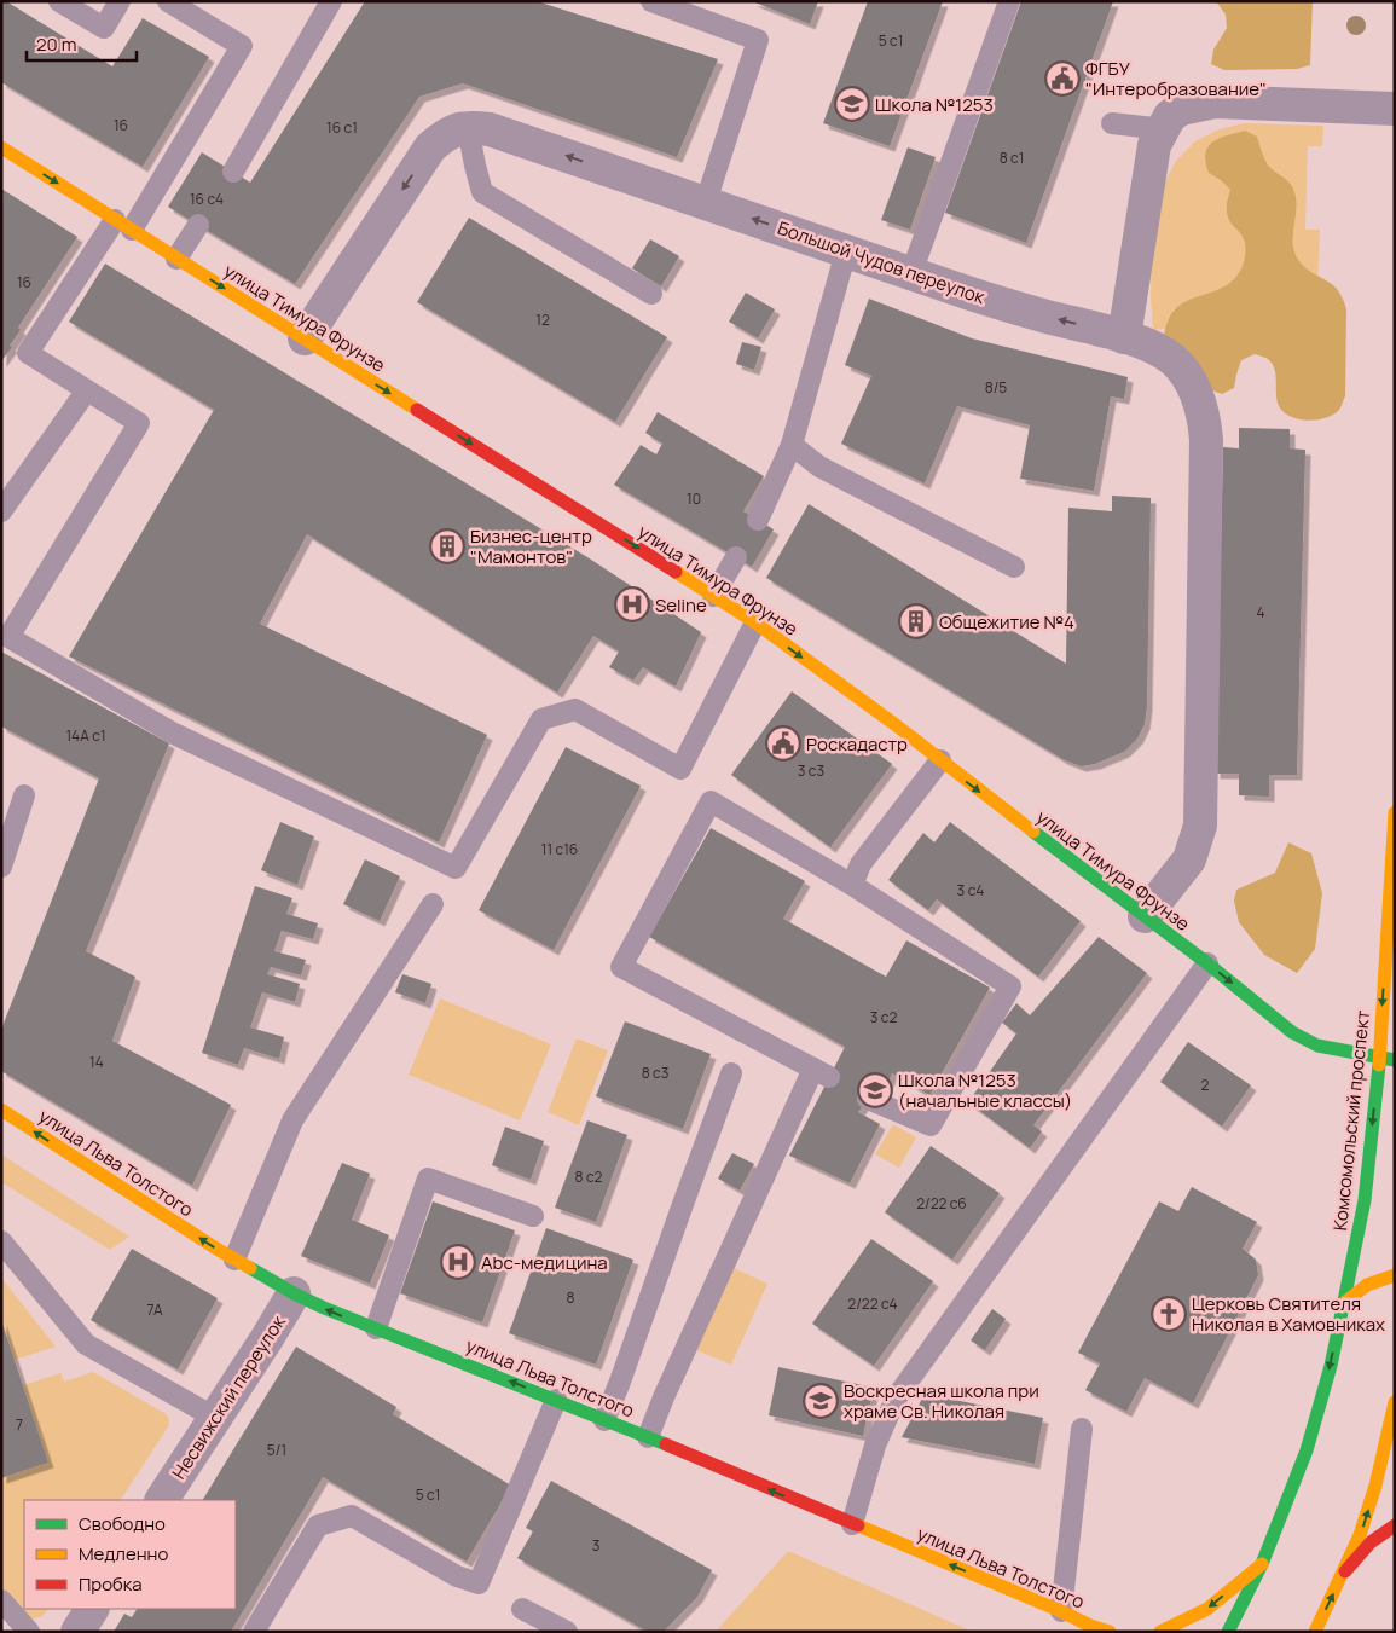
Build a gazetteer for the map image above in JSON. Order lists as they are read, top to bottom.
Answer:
{
  "streets": {
    "street": [
      "Большой Чудов переулок",
      "улица Тимура Фрунзе",
      "Комсомольский проспект",
      "улица Льва Толстого",
      "Несвижский переулок"
    ]
  },
  "crossings": [
    ["Большой Чудов переулок", "улица Тимура Фрунзе"],
    ["улица Тимура Фрунзе", "Комсомольский проспект"],
    ["улица Льва Толстого", "Несвижский переулок"]
  ],
  "one_way": ["Большой Чудов переулок", "улица Тимура Фрунзе", "улица Льва Толстого"],
  "places": {
    "public building": ["ФГБУ \"Интеробразование\"", "Роскадастр"],
    "school or university": ["Школа №1253", "Школа №1253 (начальные классы)", "Воскресная школа при храме Св. Николая"],
    "building": ["Бизнес-центр \"Мамонтов\"", "Общежитие №4"],
    "hospital": ["Seline", "Abc-медицина"],
    "church": ["Церковь Святителя Николая в Хамовниках"]
  },
  "house_numbers": [
    "5 с1",
    "16",
    "16 с1",
    "8 с1",
    "16 с4",
    "16",
    "12",
    "8/5",
    "10",
    "4",
    "14А с1",
    "3 с3",
    "11 с16",
    "3 с4",
    "3 с2",
    "14",
    "8 с3",
    "2",
    "8 с2",
    "2/22 с6",
    "8",
    "2/22 с4",
    "7А",
    "7",
    "5/1",
    "5 с1",
    "3"
  ],
  "legend": ["Свободно", "Медленно", "Пробка"],
  "scale_bar": "20 m"
}
